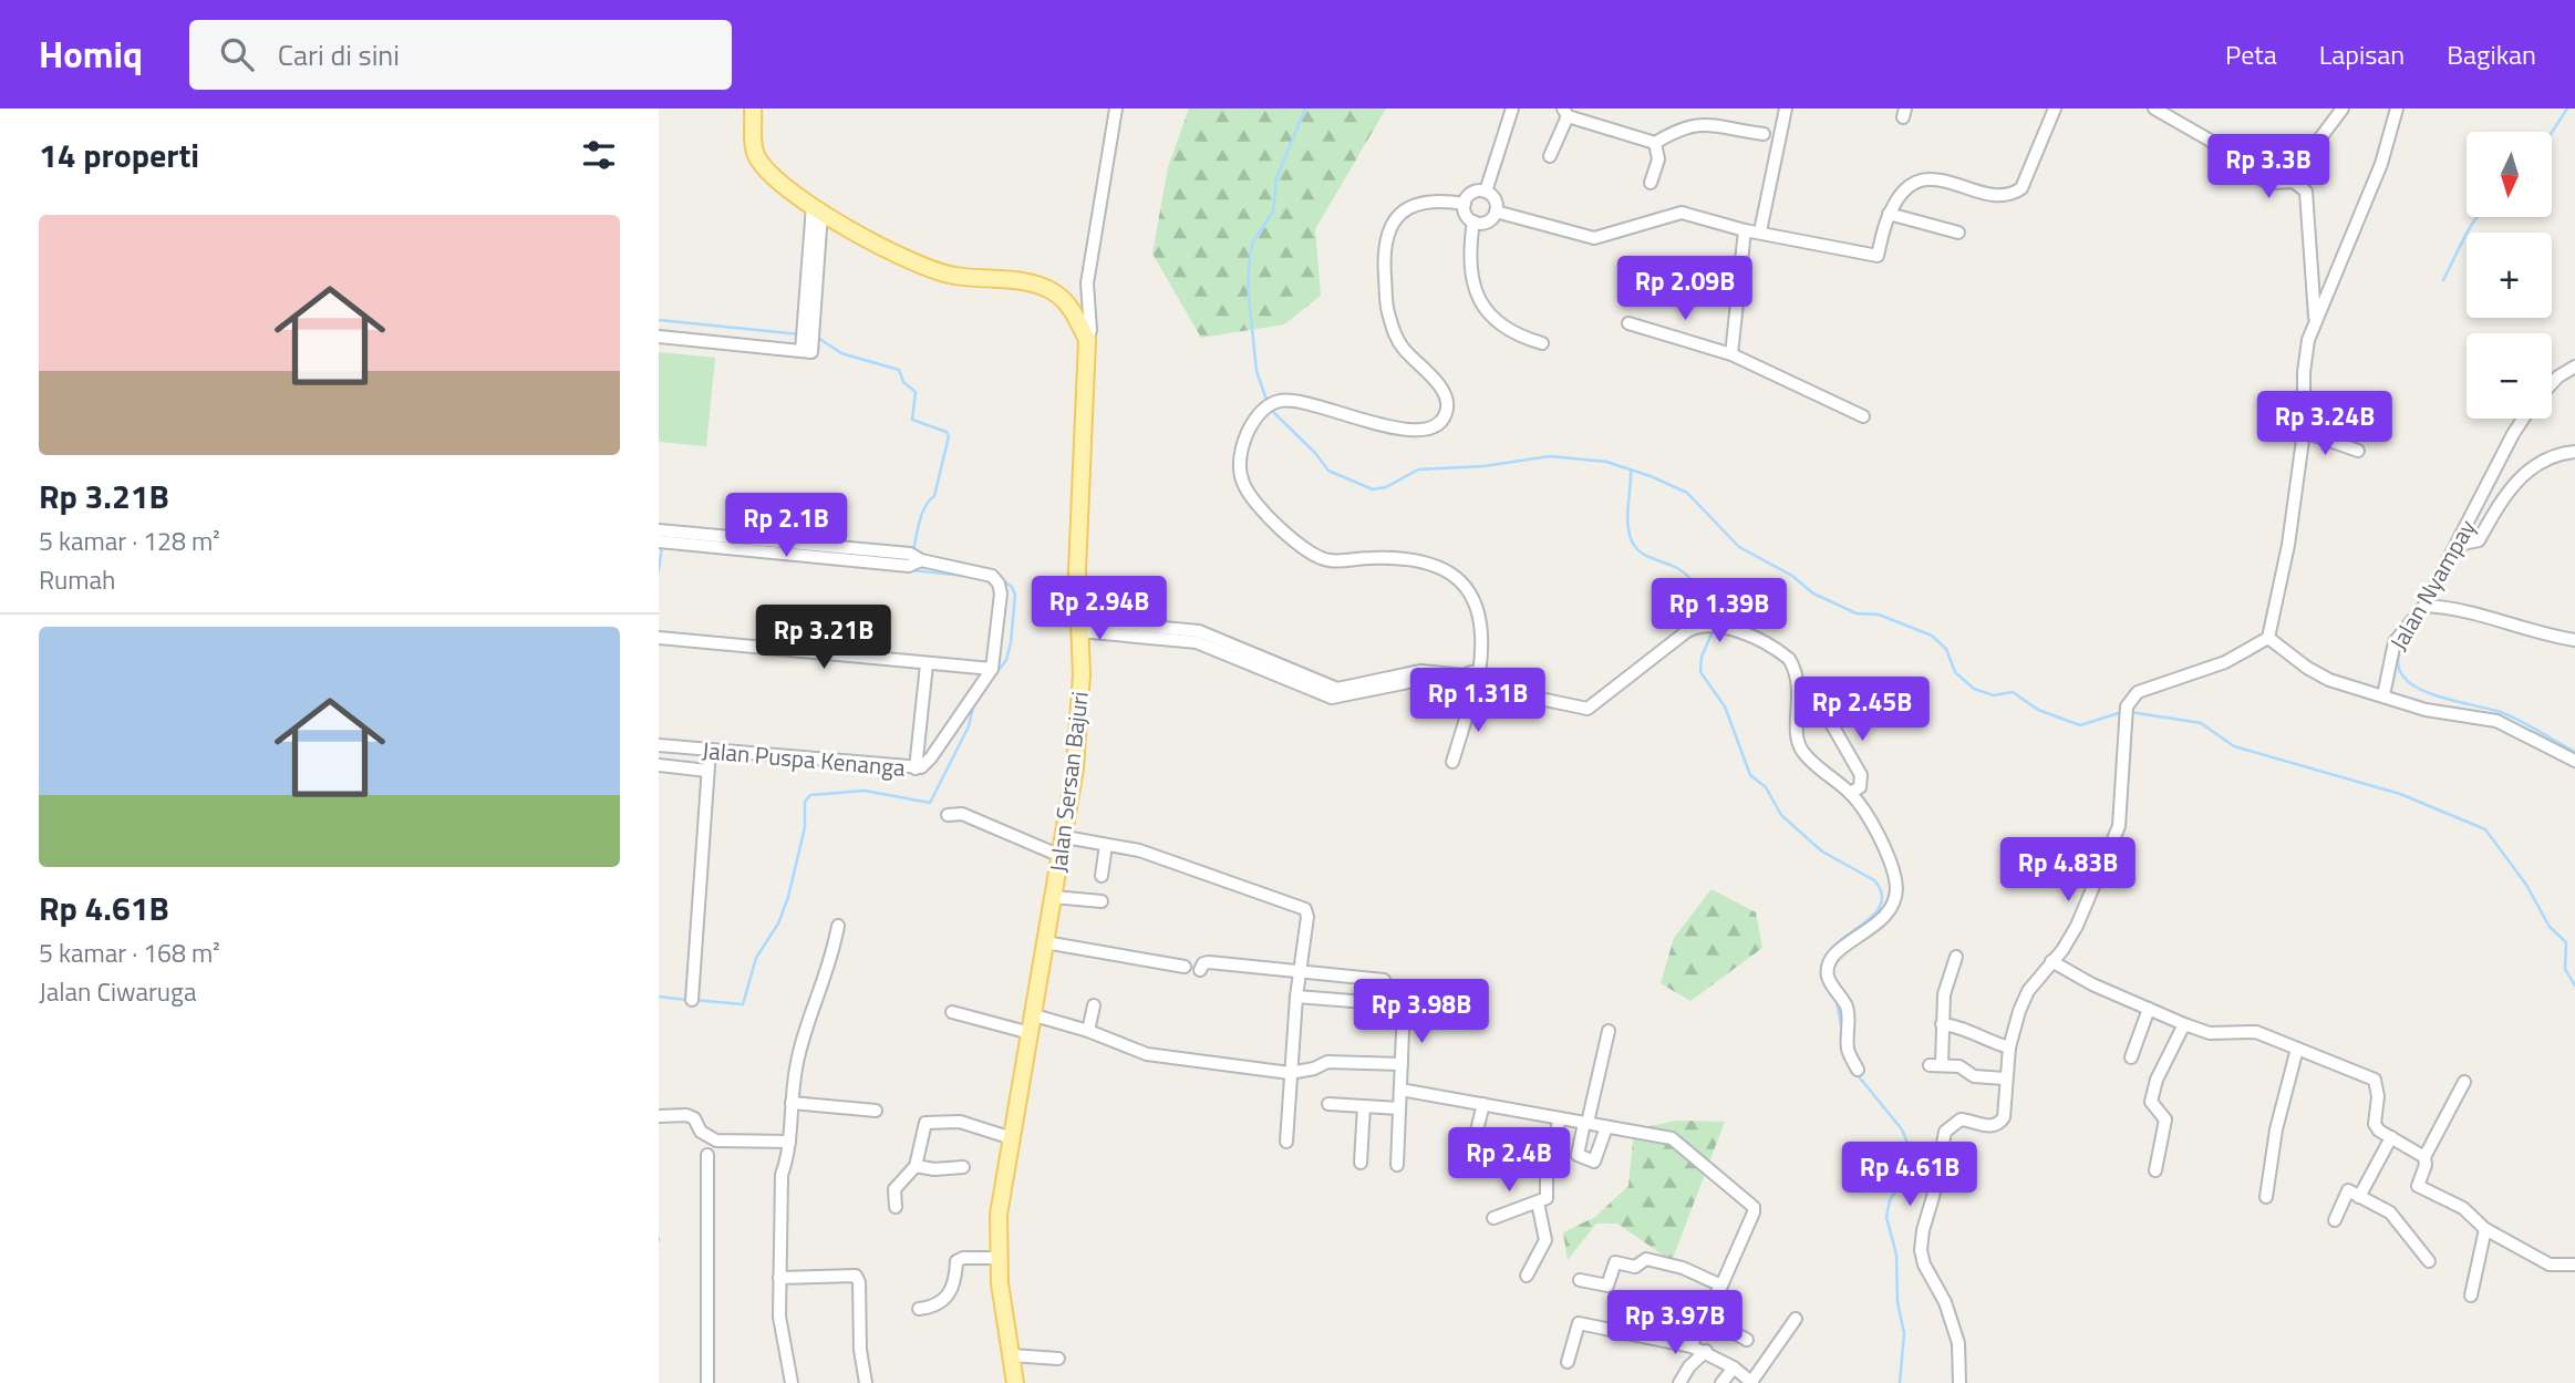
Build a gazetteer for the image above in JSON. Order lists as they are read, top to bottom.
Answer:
{
  "streets": {
    "main road": ["Jalan Sersan Bajuri"],
    "street": ["Jalan Nyampay", "Jalan Puspa Kenanga"]
  },
  "north": "bottom",
  "page": {
    "header": "Homiq",
    "search": "Cari di sini",
    "nav": ["Peta", "Lapisan", "Bagikan"],
    "heading": "14 properti",
    "map_buttons": ["+", "−"],
    "price": [
      "Rp 3.3B",
      "Rp 2.09B",
      "Rp 3.24B",
      "Rp 2.1B",
      "Rp 2.94B",
      "Rp 1.39B",
      "Rp 3.21B",
      "Rp 1.31B",
      "Rp 2.45B",
      "Rp 4.83B",
      "Rp 3.98B",
      "Rp 2.4B",
      "Rp 4.61B",
      "Rp 3.97B"
    ],
    "list": [
      {
        "name": "Rp 3.21B",
        "note": "5 kamar · 128 m² · Rumah"
      },
      {
        "name": "Rp 4.61B",
        "note": "5 kamar · 168 m² · Jalan Ciwaruga"
      }
    ]
  }
}
